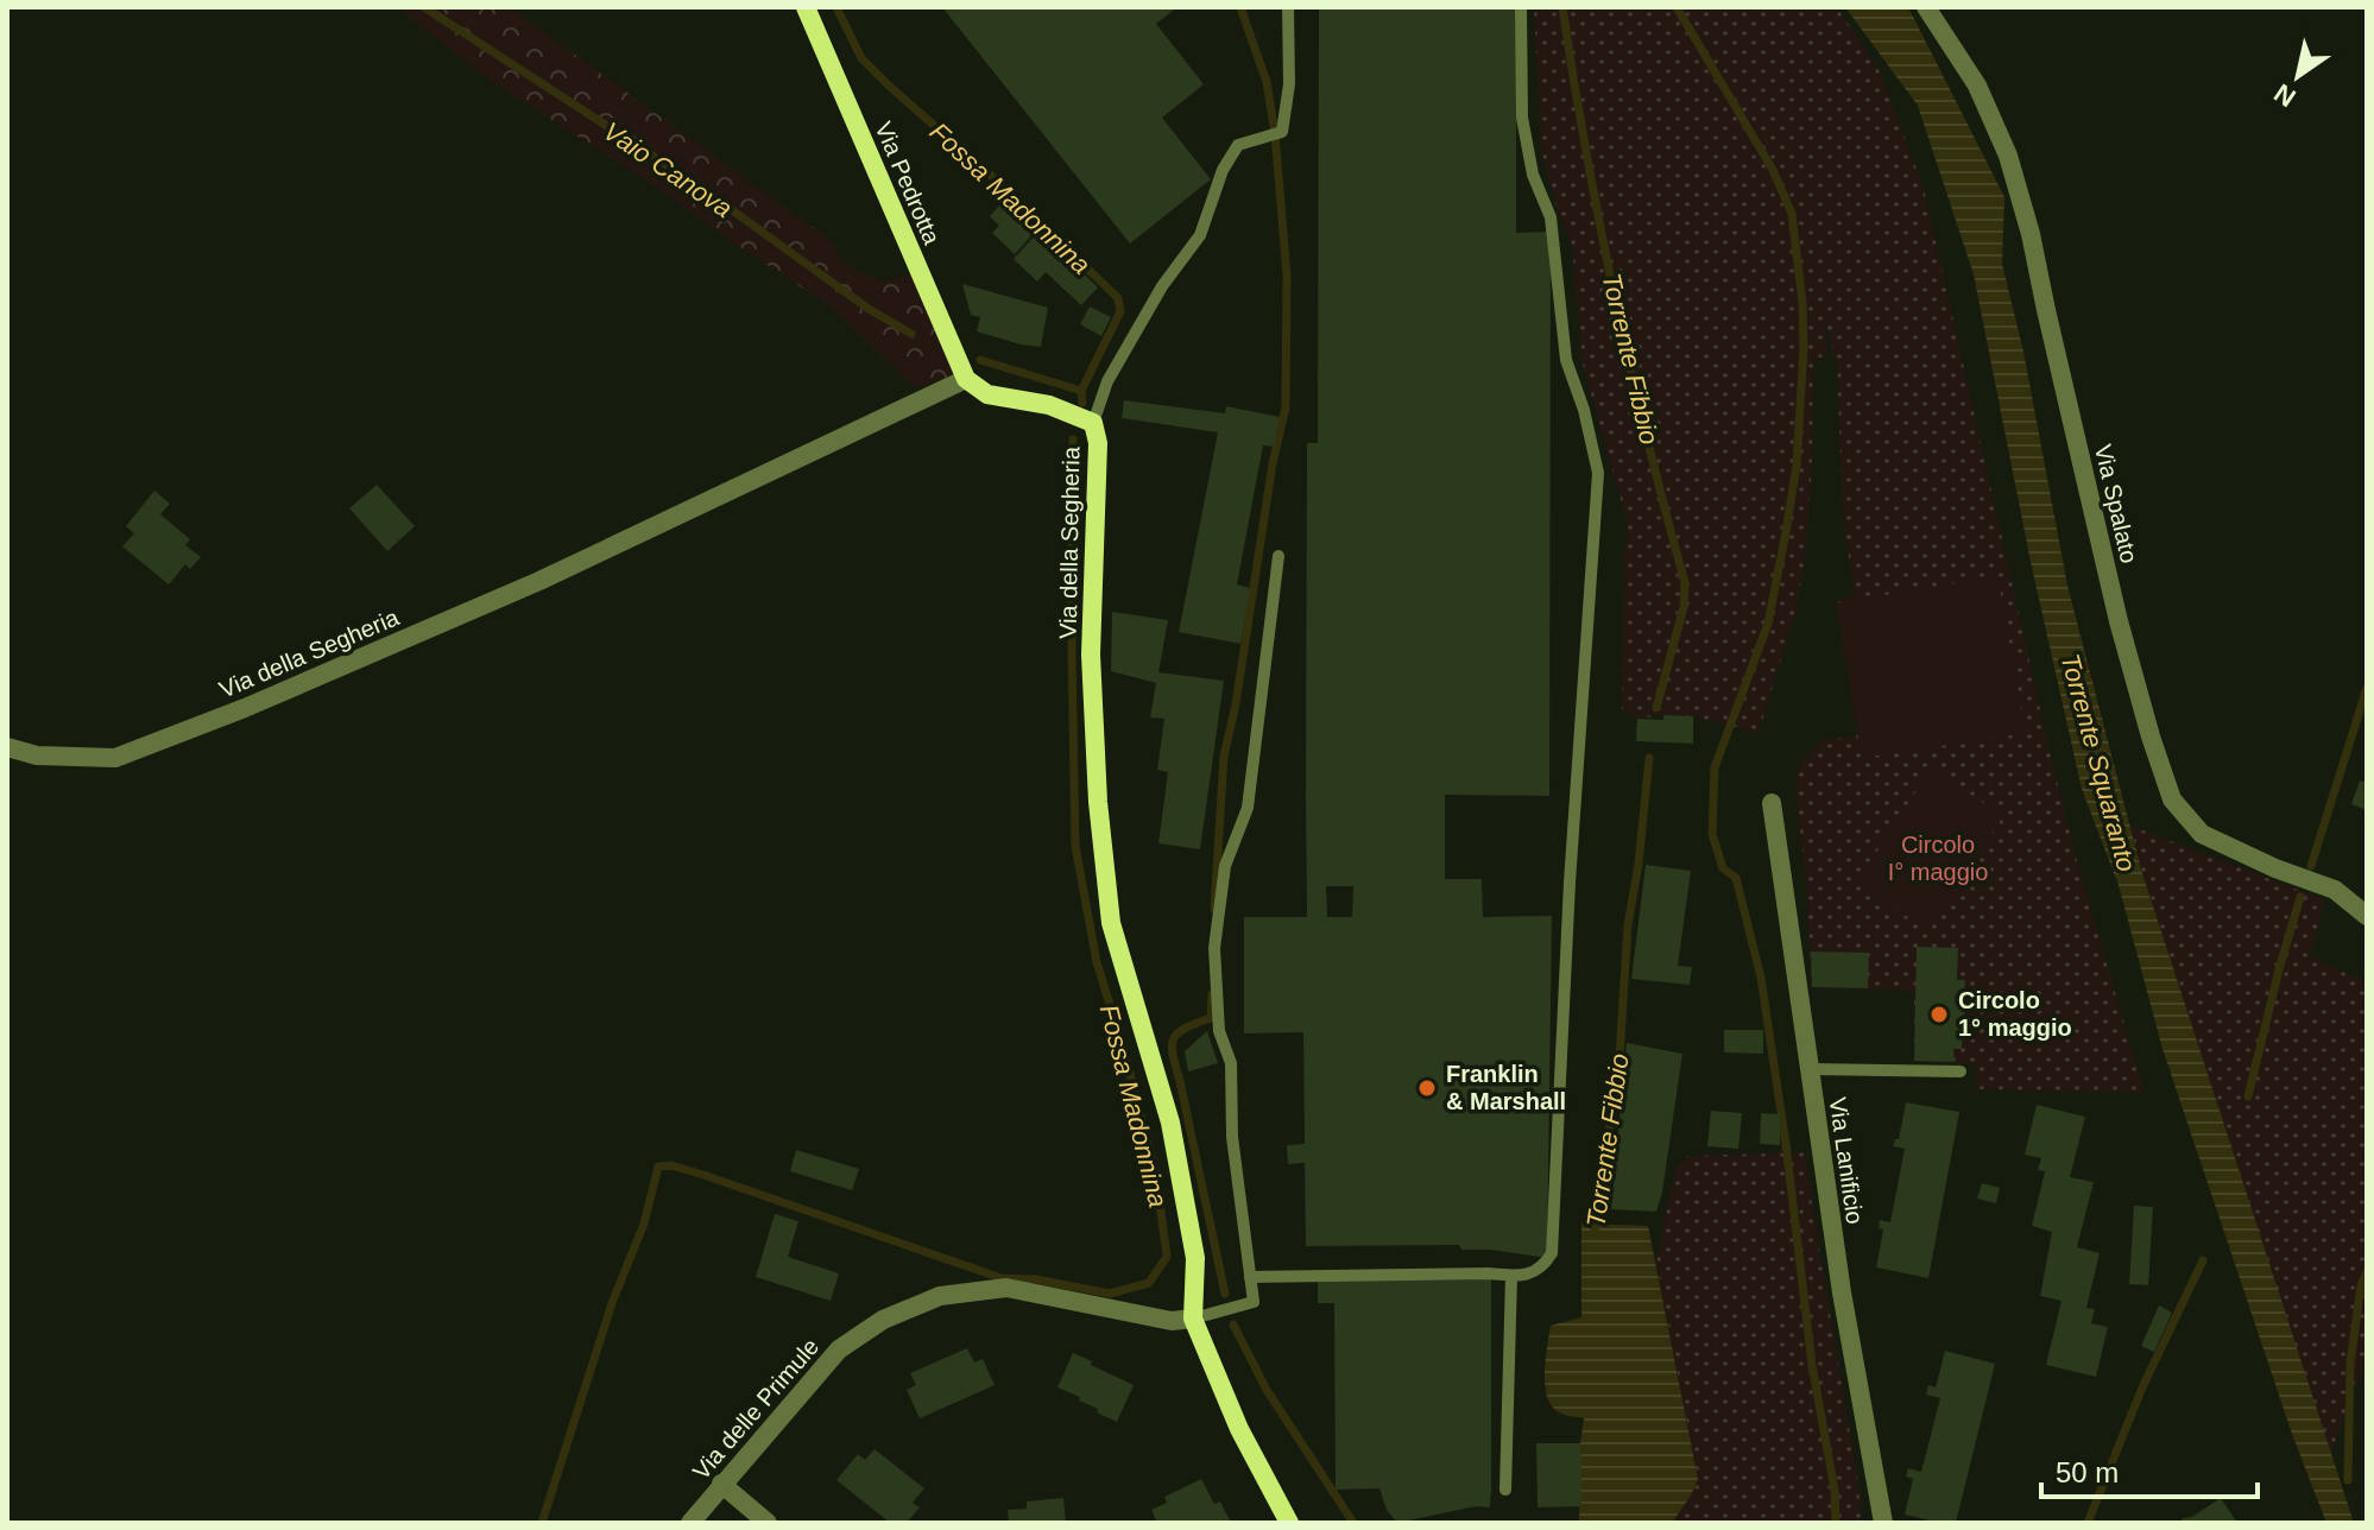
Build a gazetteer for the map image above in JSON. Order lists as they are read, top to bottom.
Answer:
{
  "streets": {
    "street": [
      "Via Pedrotta",
      "Via Spalato",
      "Via della Segheria",
      "Via Lanificio",
      "Via delle Primule"
    ]
  },
  "crossings": [
    ["Via Pedrotta", "Via della Segheria"],
    ["Via della Segheria", "Via delle Primule"]
  ],
  "water": [
    "Vaio Canova",
    "Fossa Madonnina",
    "Torrente Fibbio",
    "Torrente Squaranto"
  ],
  "parks": ["Circolo I° maggio"],
  "places": ["Circolo 1° maggio", "Franklin & Marshall"],
  "scale_bar": "50 m",
  "north": "bottom left"
}
